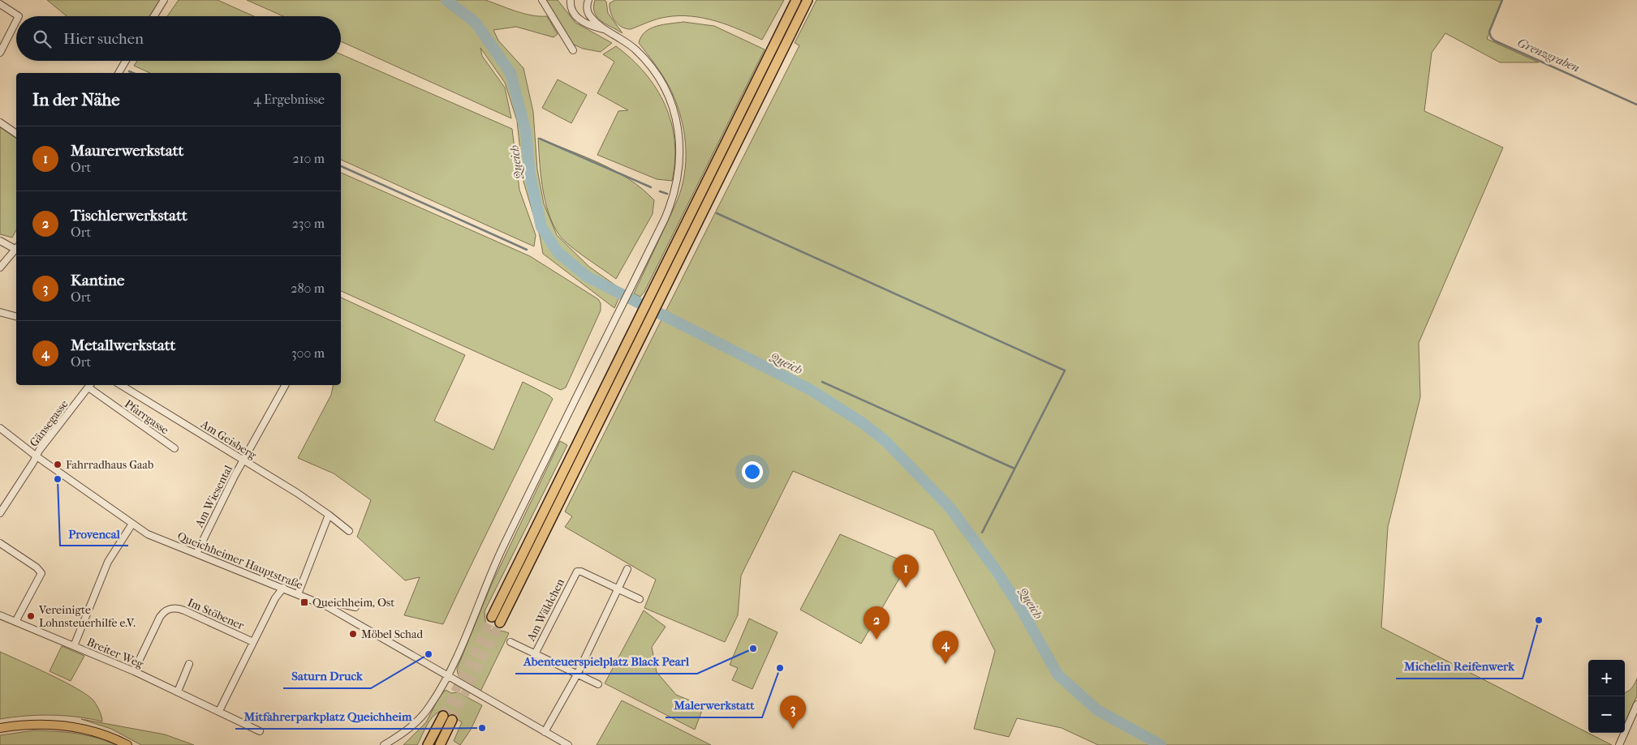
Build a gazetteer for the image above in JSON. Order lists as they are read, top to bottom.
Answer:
{
  "streets": {
    "street": [
      "Pfarrgasse",
      "Gänsegasse",
      "Am Geisberg",
      "Am Wiesental",
      "Queichheimer Hauptstraße",
      "Am Wäldchen",
      "Im Stöbener",
      "Breiter Weg"
    ]
  },
  "crossings": [
    ["Pfarrgasse", "Gänsegasse"],
    ["Gänsegasse", "Queichheimer Hauptstraße"],
    ["Am Geisberg", "Am Wiesental"],
    ["Am Wiesental", "Queichheimer Hauptstraße"],
    ["Queichheimer Hauptstraße", "Im Stöbener"],
    ["Im Stöbener", "Breiter Weg"]
  ],
  "water": ["Grenzgraben", "Queich"],
  "places": {
    "other": [
      "Fahrradhaus Gaab",
      "Provencal",
      "Vereinigte Lohnsteuerhilfe e.V.",
      "Michelin Reifenwerk",
      "Möbel Schad",
      "Abenteuerspielplatz Black Pearl",
      "Saturn Druck",
      "Malerwerkstatt",
      "Mitfahrerparkplatz Queichheim"
    ],
    "transit": ["Queichheim, Ost"]
  },
  "page": {
    "search": "Hier suchen",
    "heading": ["In der Nähe", "4 Ergebnisse"],
    "list": [
      {
        "mark": "1",
        "name": "Maurerwerkstatt",
        "note": "Ort",
        "value": "210 m"
      },
      {
        "mark": "2",
        "name": "Tischlerwerkstatt",
        "note": "Ort",
        "value": "230 m"
      },
      {
        "mark": "3",
        "name": "Kantine",
        "note": "Ort",
        "value": "280 m"
      },
      {
        "mark": "4",
        "name": "Metallwerkstatt",
        "note": "Ort",
        "value": "300 m"
      }
    ],
    "pins": [
      "1",
      "2",
      "4",
      "3"
    ],
    "map_buttons": ["+", "−"]
  }
}
